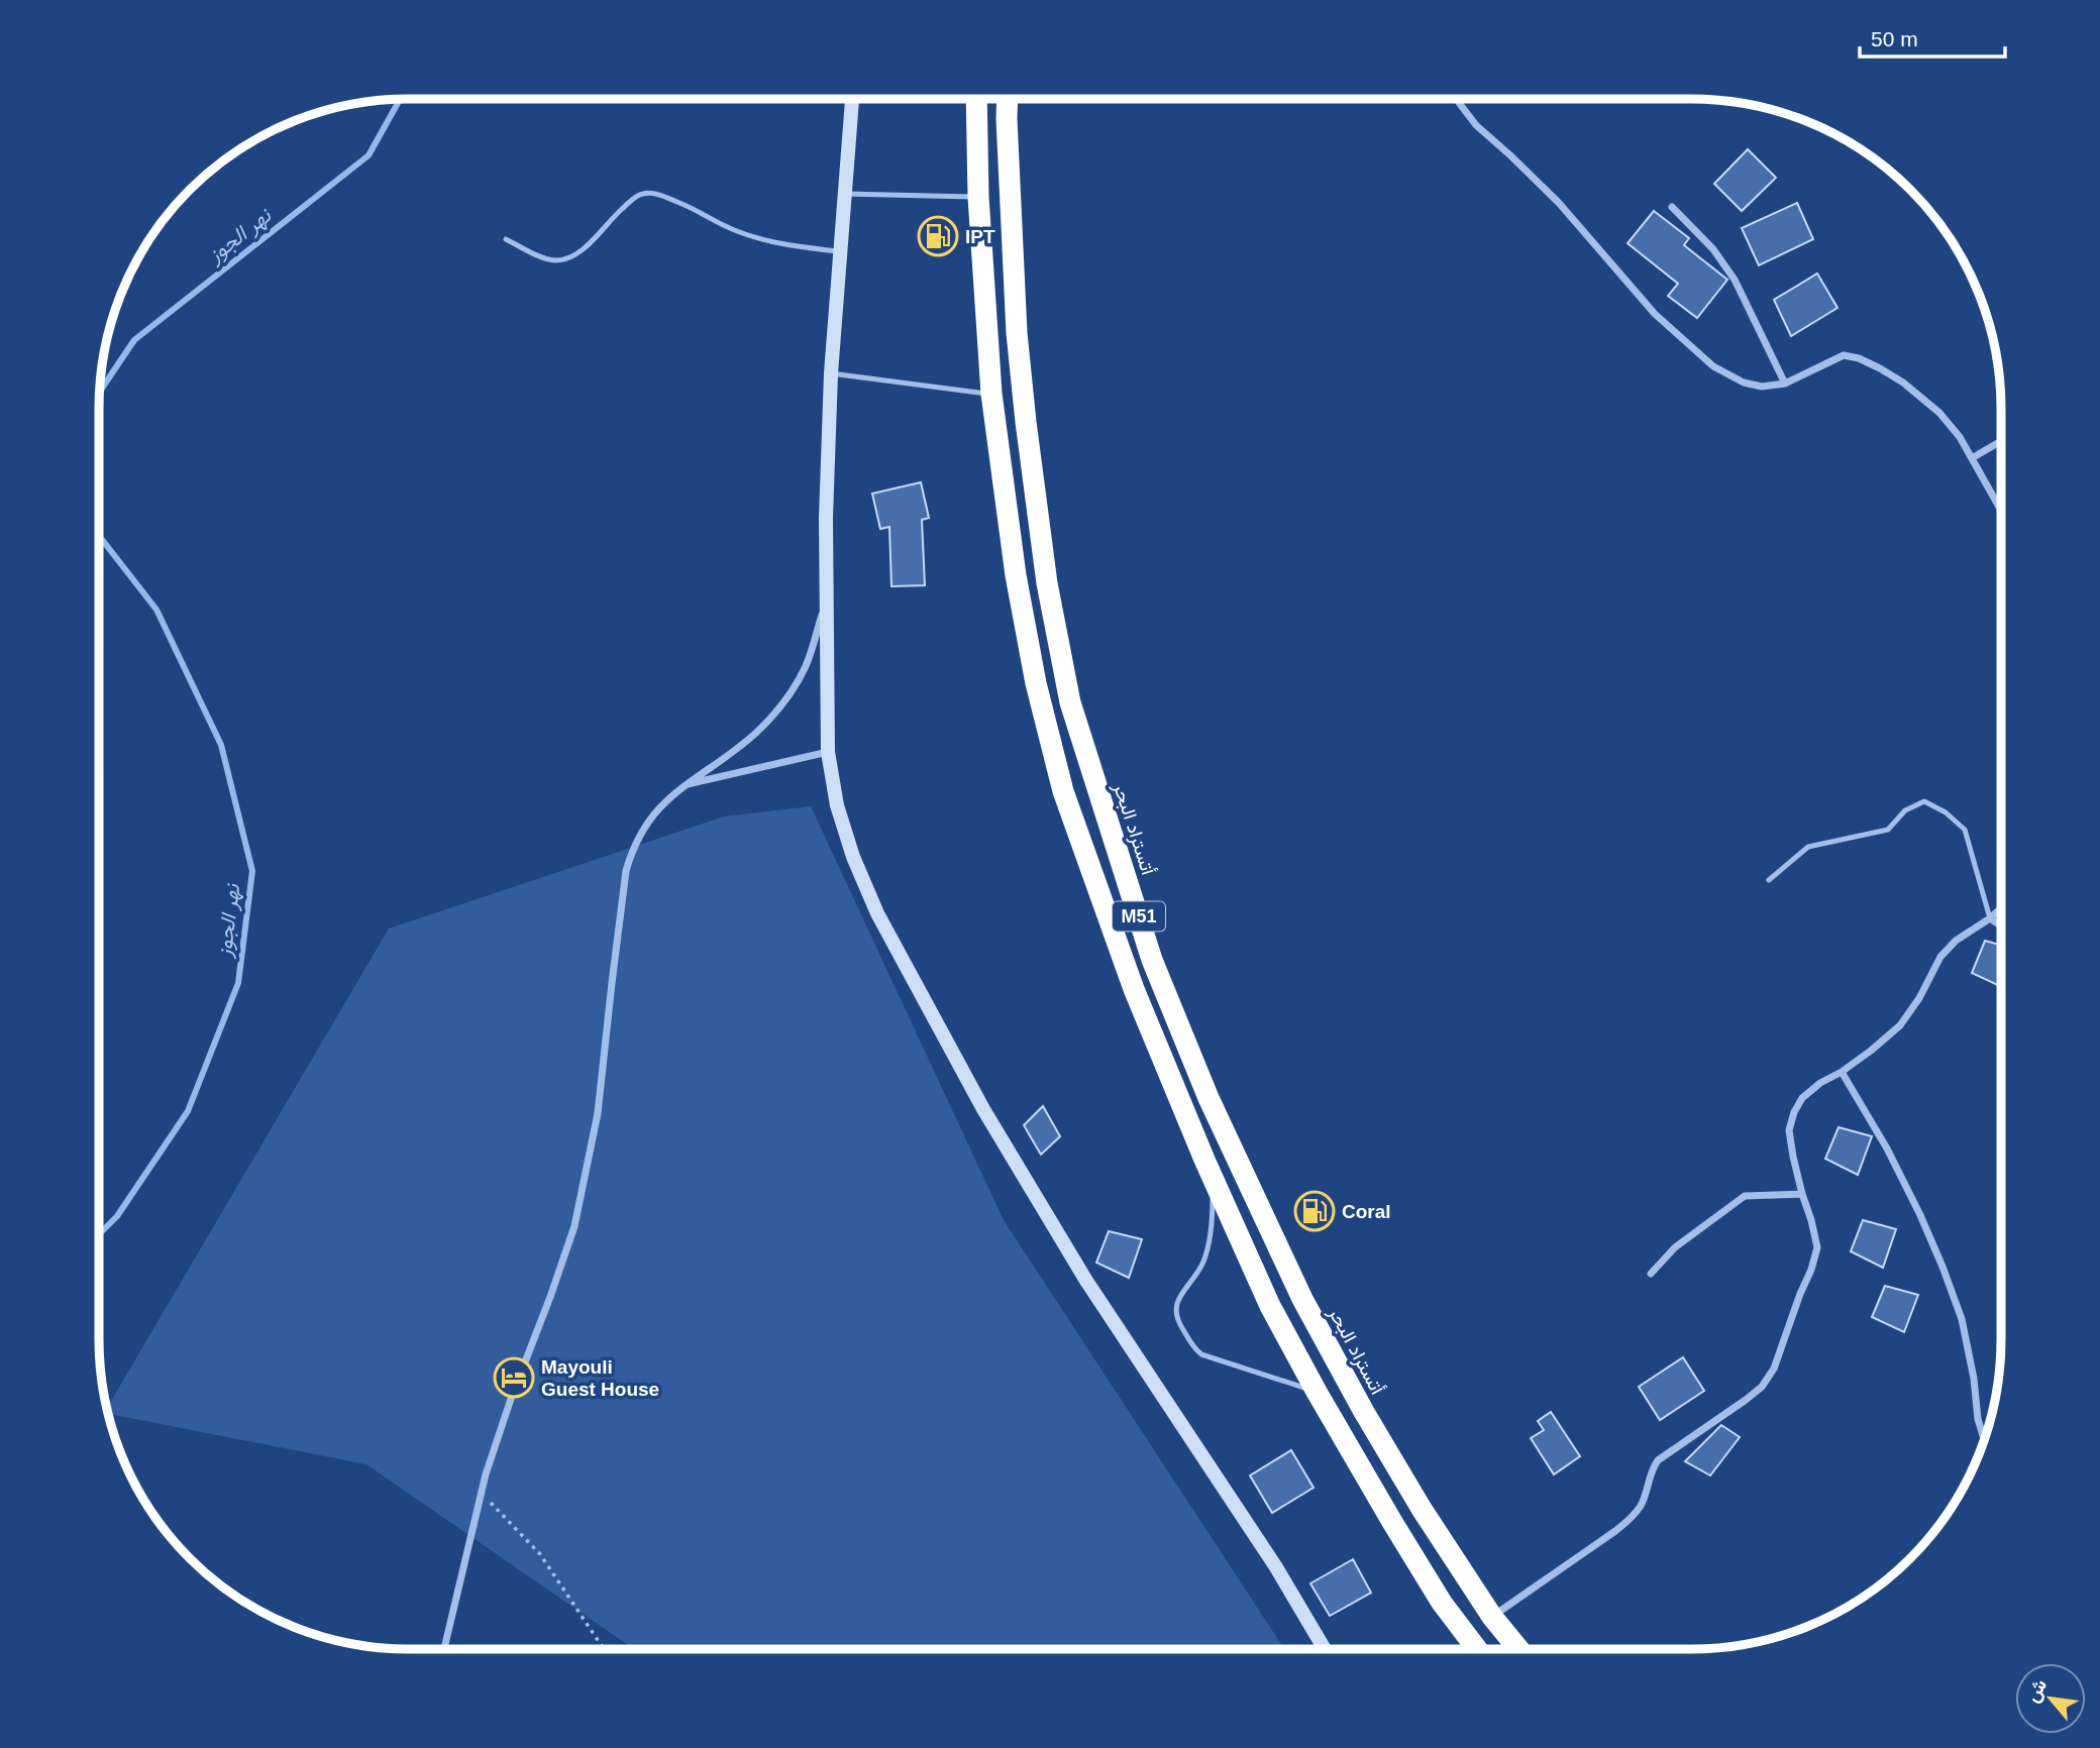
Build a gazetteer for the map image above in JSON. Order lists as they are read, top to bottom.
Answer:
{
  "streets": {
    "highway": ["أتستراد البحر", "M51"]
  },
  "water": ["نهر الجوز"],
  "places": {
    "fuel station": ["IPT", "Coral"],
    "hotel": ["Mayouli Guest House"]
  },
  "scale_bar": "50 m",
  "north": "top left"
}
